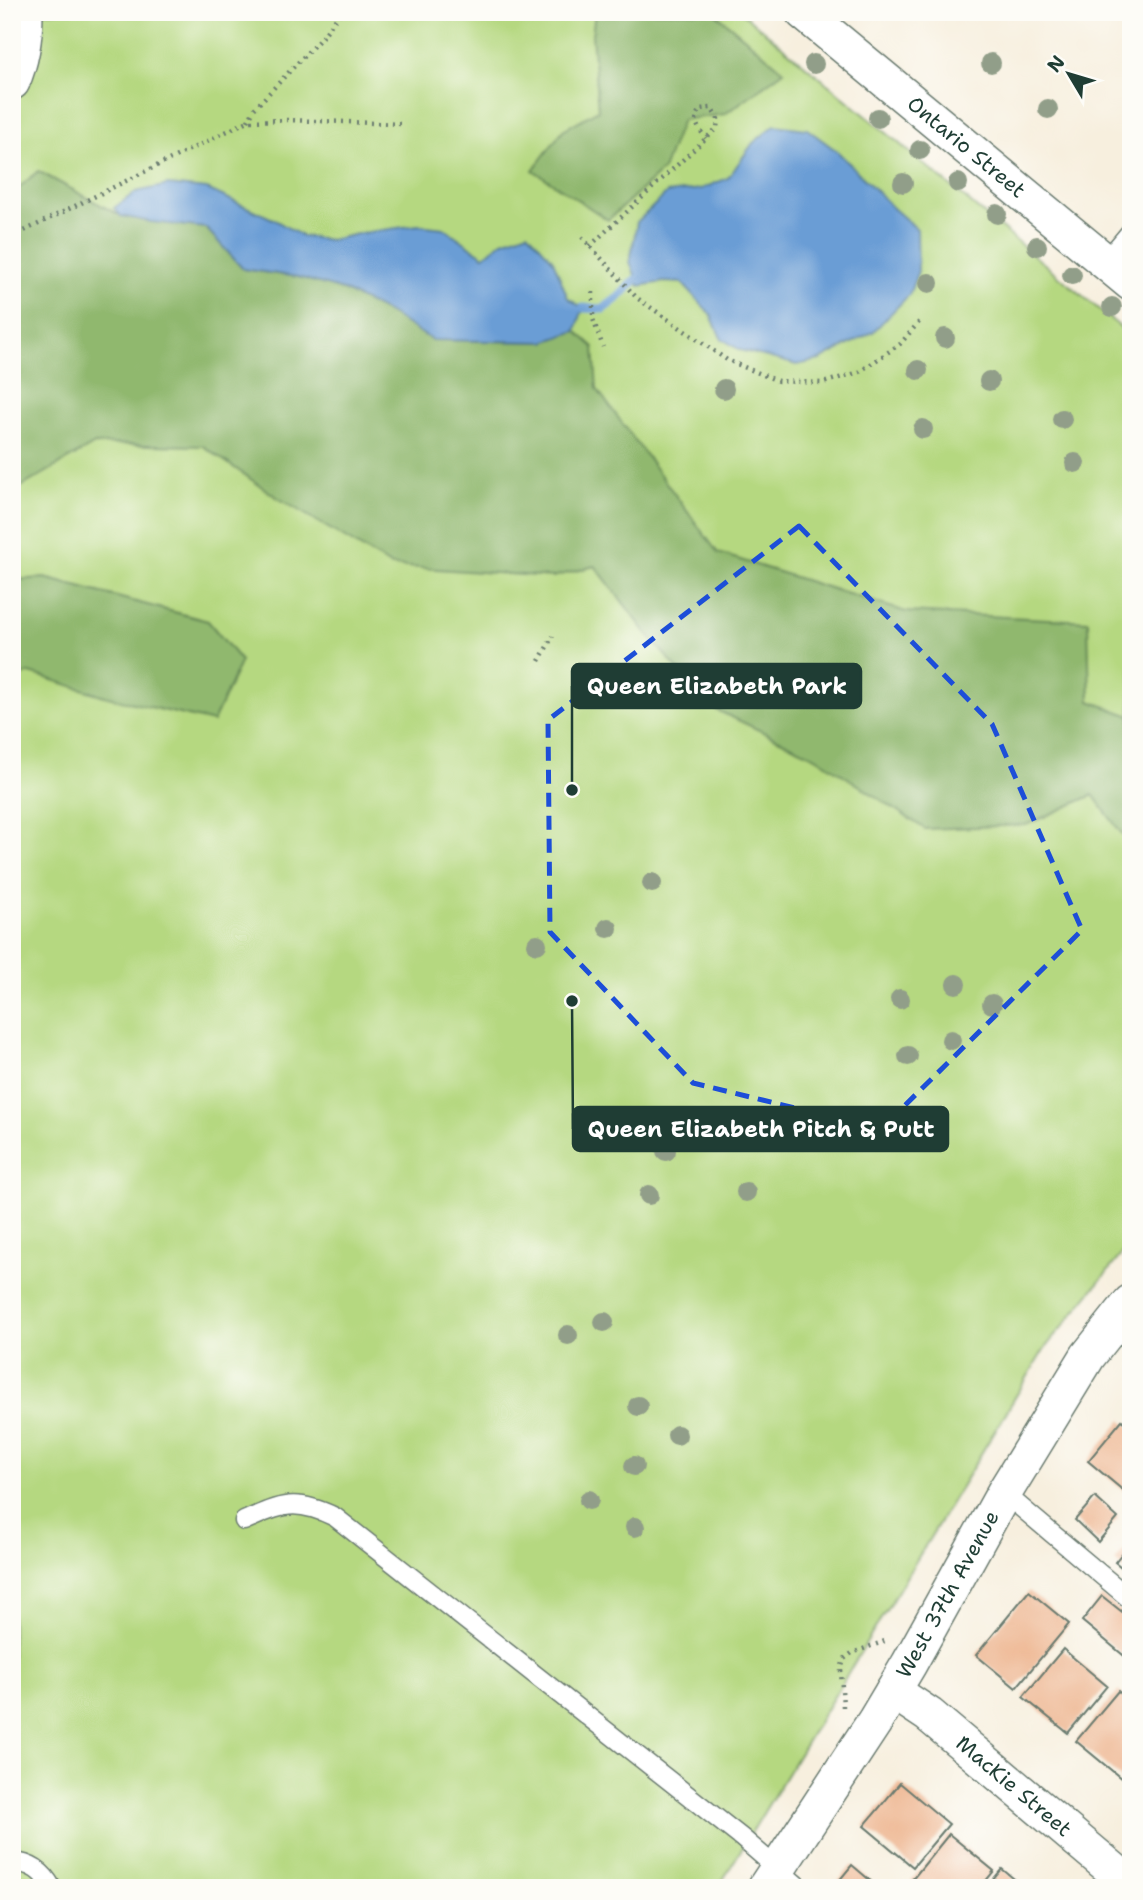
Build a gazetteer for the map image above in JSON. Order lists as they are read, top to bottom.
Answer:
{
  "streets": {
    "street": ["Ontario Street", "West 37th Avenue", "MacKie Street"]
  },
  "crossings": [
    ["West 37th Avenue", "MacKie Street"]
  ],
  "places": ["Queen Elizabeth Park", "Queen Elizabeth Pitch & Putt"],
  "north": "top left"
}
